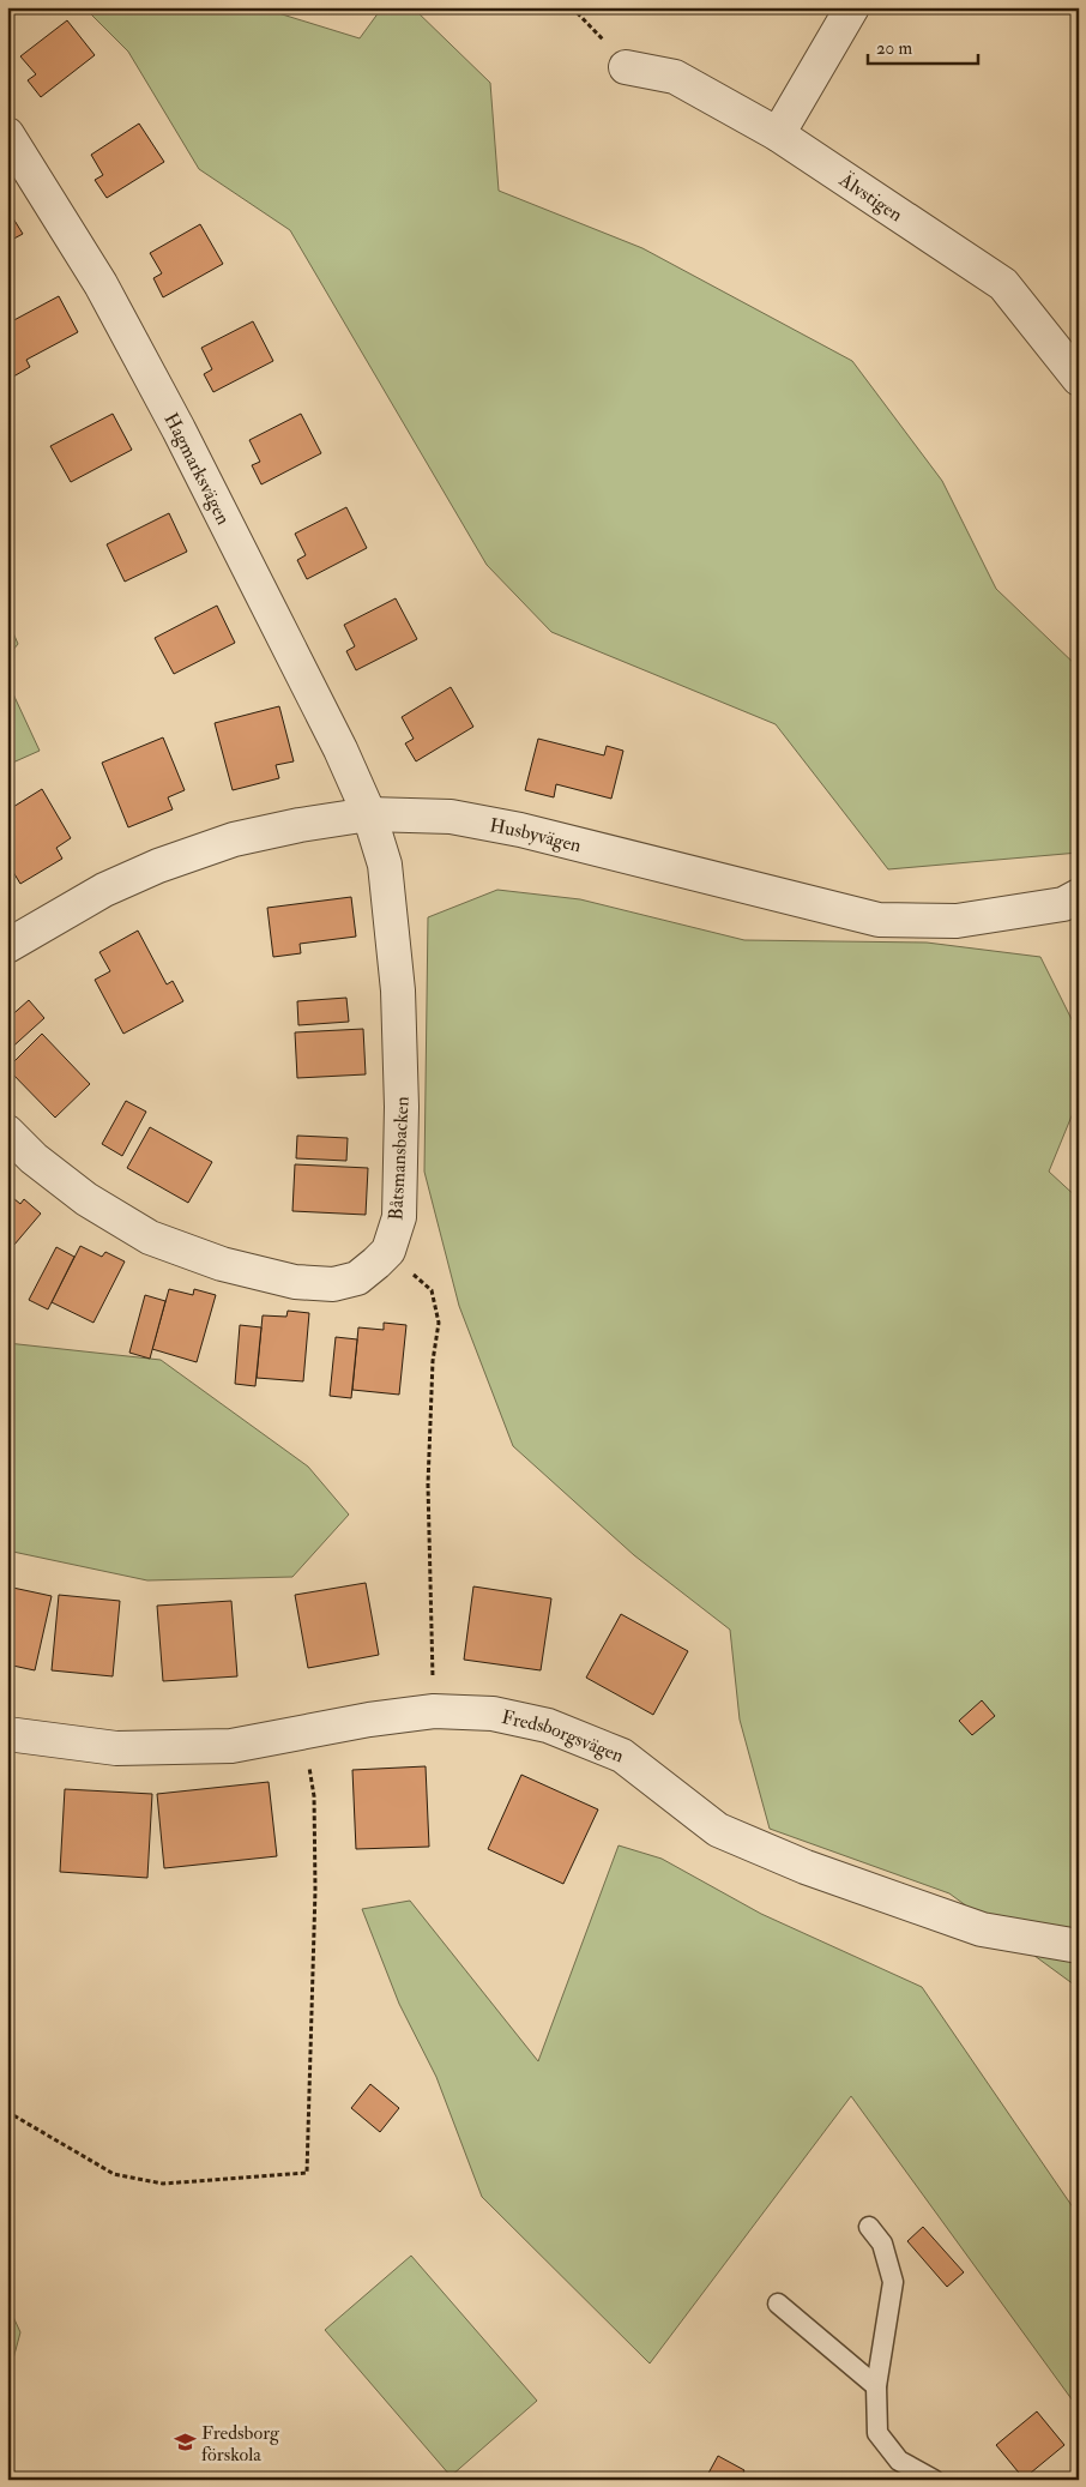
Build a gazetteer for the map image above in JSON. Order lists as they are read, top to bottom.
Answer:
{
  "streets": {
    "street": [
      "Älvstigen",
      "Hagmarksvägen",
      "Husbyvägen",
      "Båtsmansbacken",
      "Fredsborgsvägen"
    ]
  },
  "crossings": [
    ["Hagmarksvägen", "Husbyvägen"],
    ["Hagmarksvägen", "Båtsmansbacken"],
    ["Husbyvägen", "Båtsmansbacken"]
  ],
  "places": {
    "school or university": ["Fredsborg förskola"]
  },
  "scale_bar": "20 m"
}
